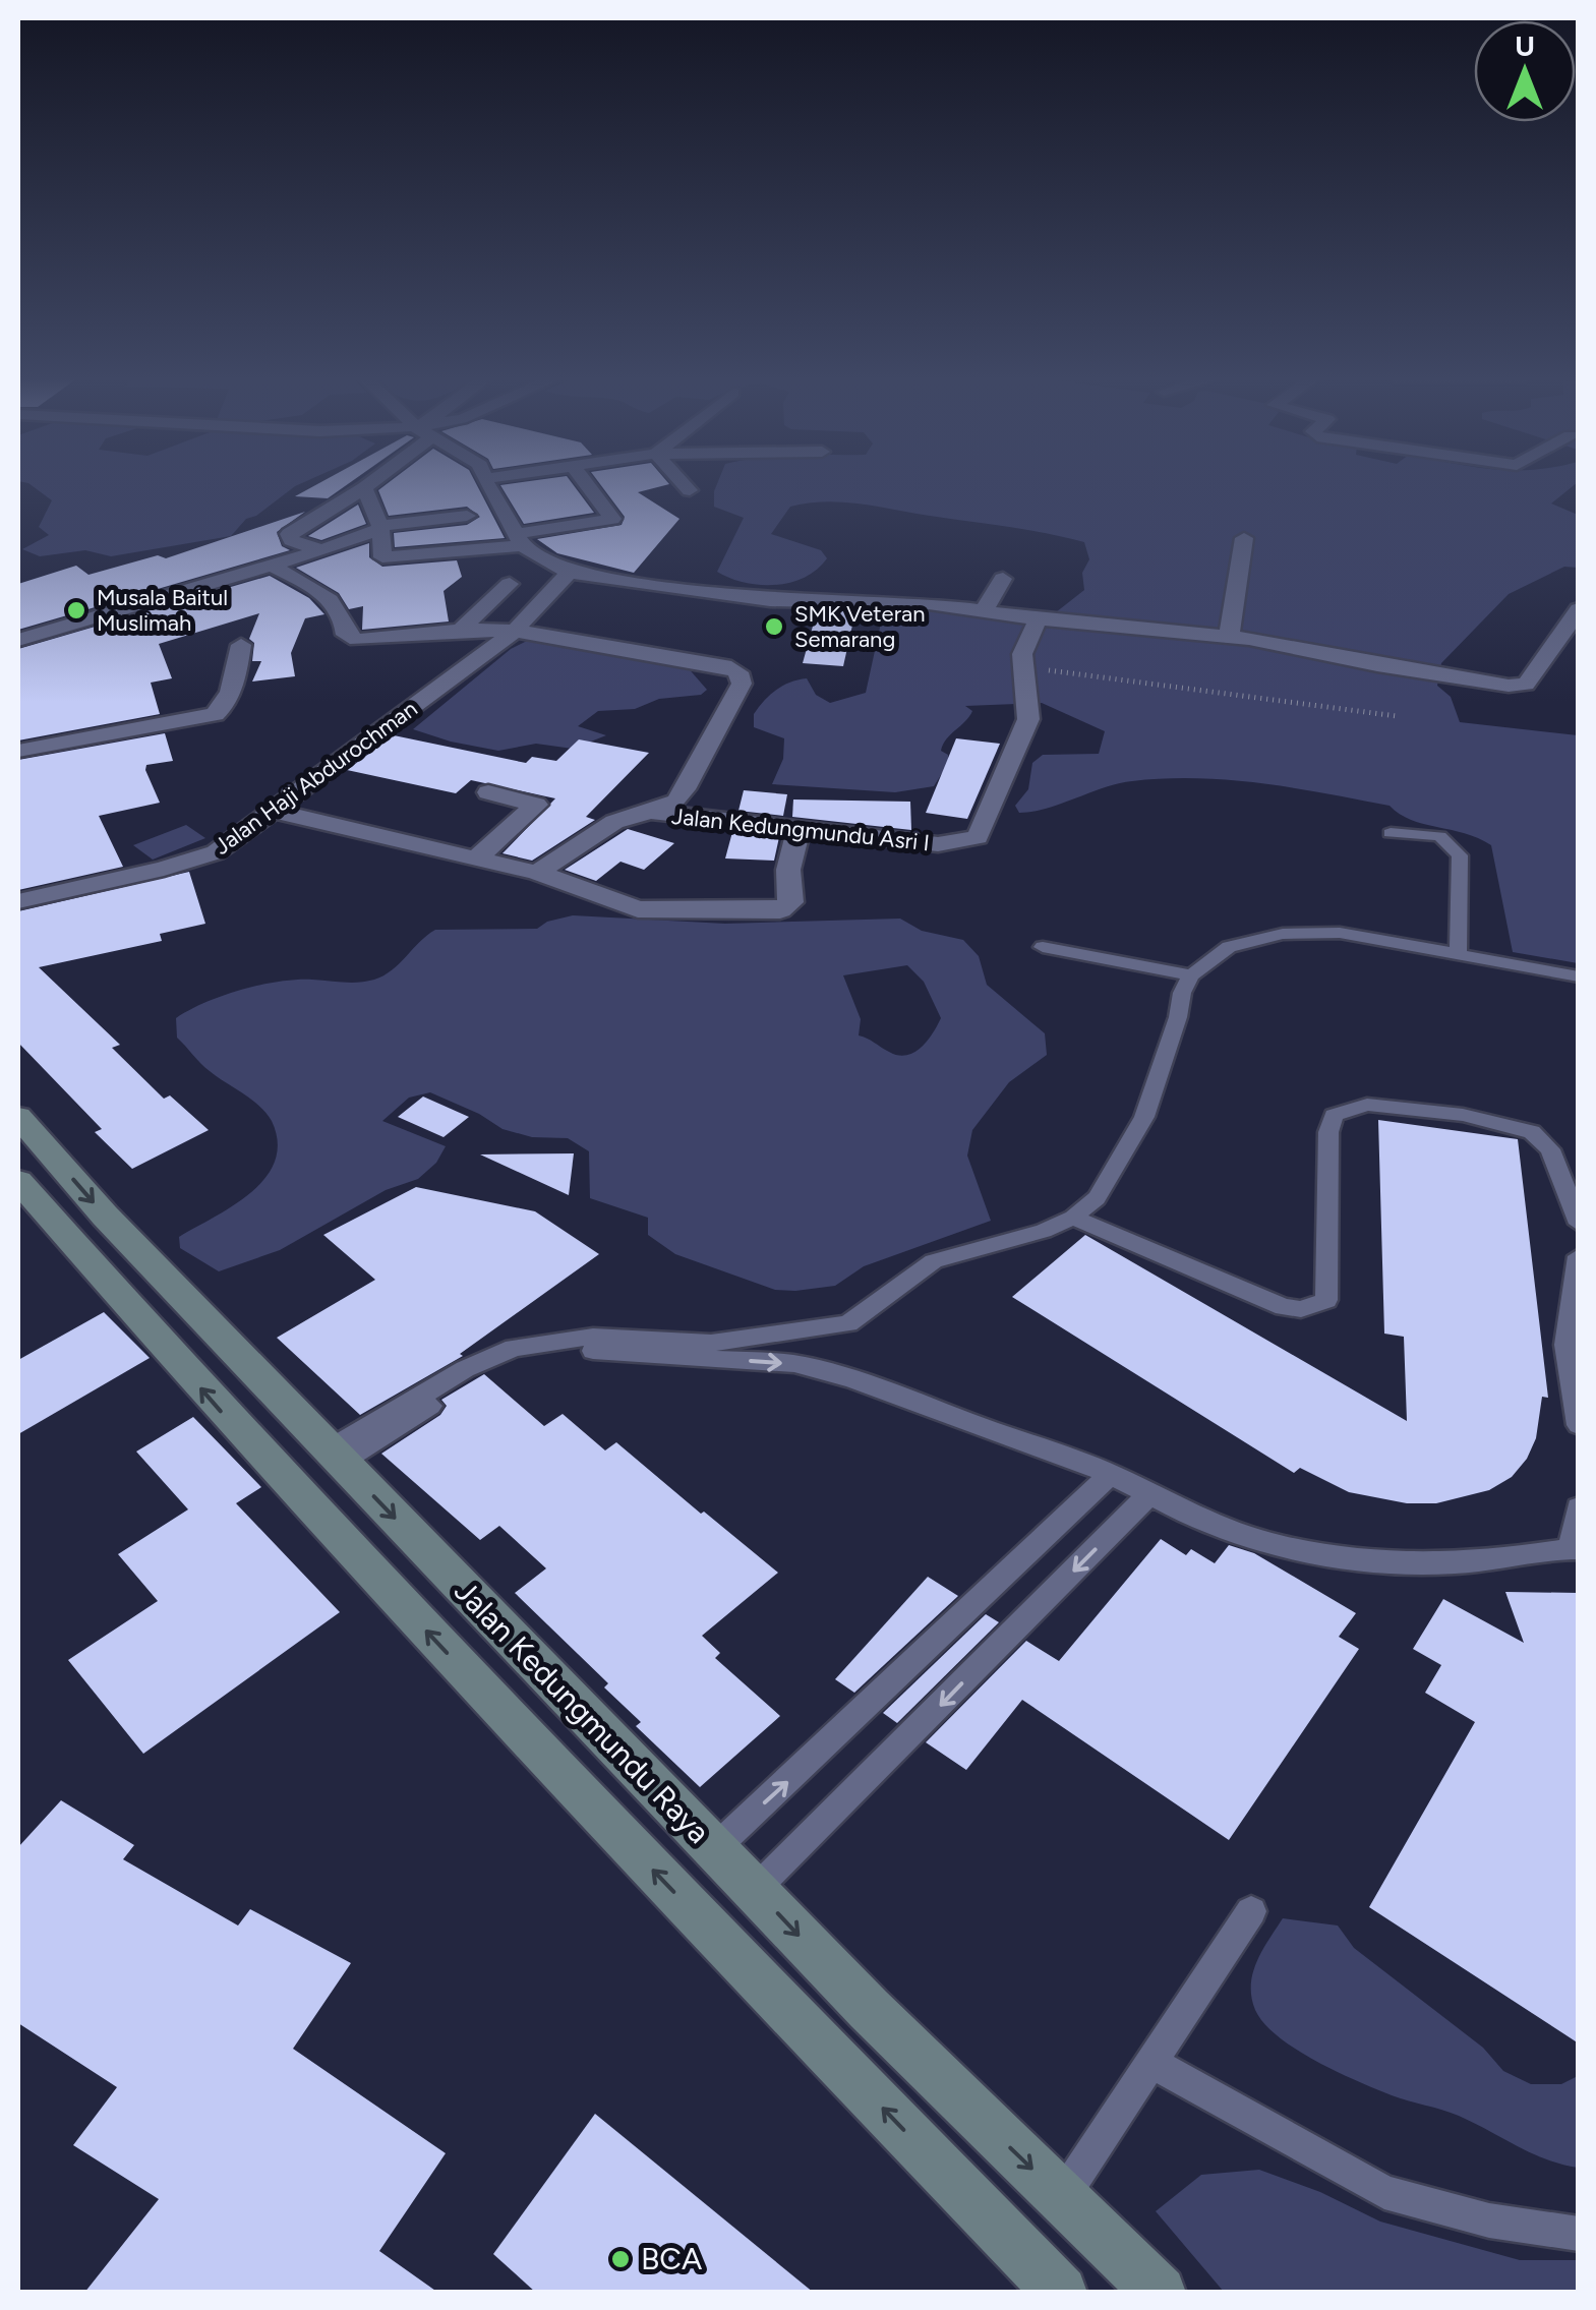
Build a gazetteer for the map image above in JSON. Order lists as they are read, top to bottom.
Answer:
{
  "streets": {
    "main road": ["Jalan Kedungmundu Raya"],
    "street": ["Jalan Haji Abdurochman", "Jalan Kedungmundu Asri I"]
  },
  "places": ["Musala Baitul Muslimah", "SMK Veteran Semarang", "BCA"],
  "north": "top"
}
